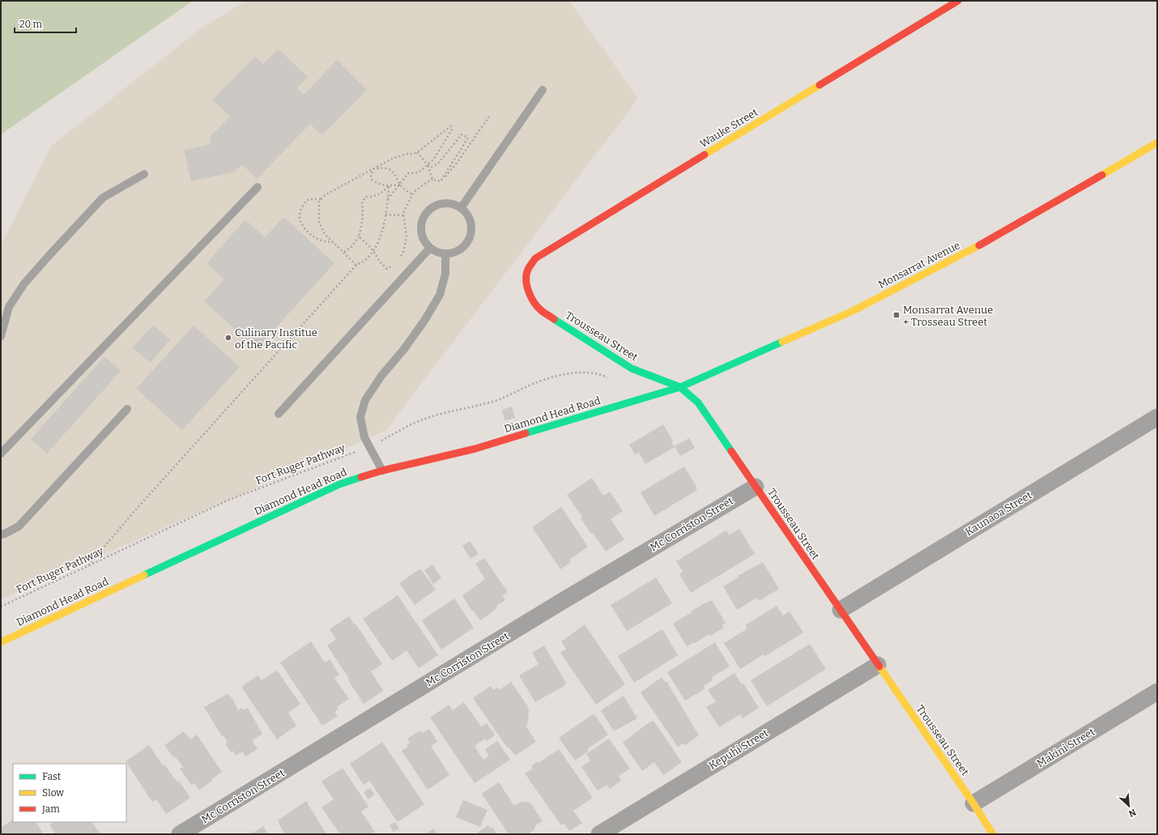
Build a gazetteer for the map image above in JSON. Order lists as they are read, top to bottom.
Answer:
{
  "streets": {
    "street": [
      "Wauke Street",
      "Monsarrat Avenue",
      "Trousseau Street",
      "Diamond Head Road",
      "Kaunaoa Street",
      "Mc Corriston Street",
      "Makini Street",
      "Kepuhi Street"
    ],
    "path": ["Fort Ruger Pathway"]
  },
  "crossings": [
    ["Wauke Street", "Trousseau Street"],
    ["Monsarrat Avenue", "Trousseau Street"],
    ["Monsarrat Avenue", "Diamond Head Road"],
    ["Trousseau Street", "Diamond Head Road"],
    ["Trousseau Street", "Kaunaoa Street"],
    ["Trousseau Street", "Mc Corriston Street"],
    ["Trousseau Street", "Makini Street"],
    ["Trousseau Street", "Kepuhi Street"]
  ],
  "places": {
    "transit": ["Monsarrat Avenue + Trosseau Street"],
    "other": ["Culinary Institue of the Pacific"]
  },
  "legend": ["Fast", "Slow", "Jam"],
  "scale_bar": "20 m",
  "north": "bottom right"
}
